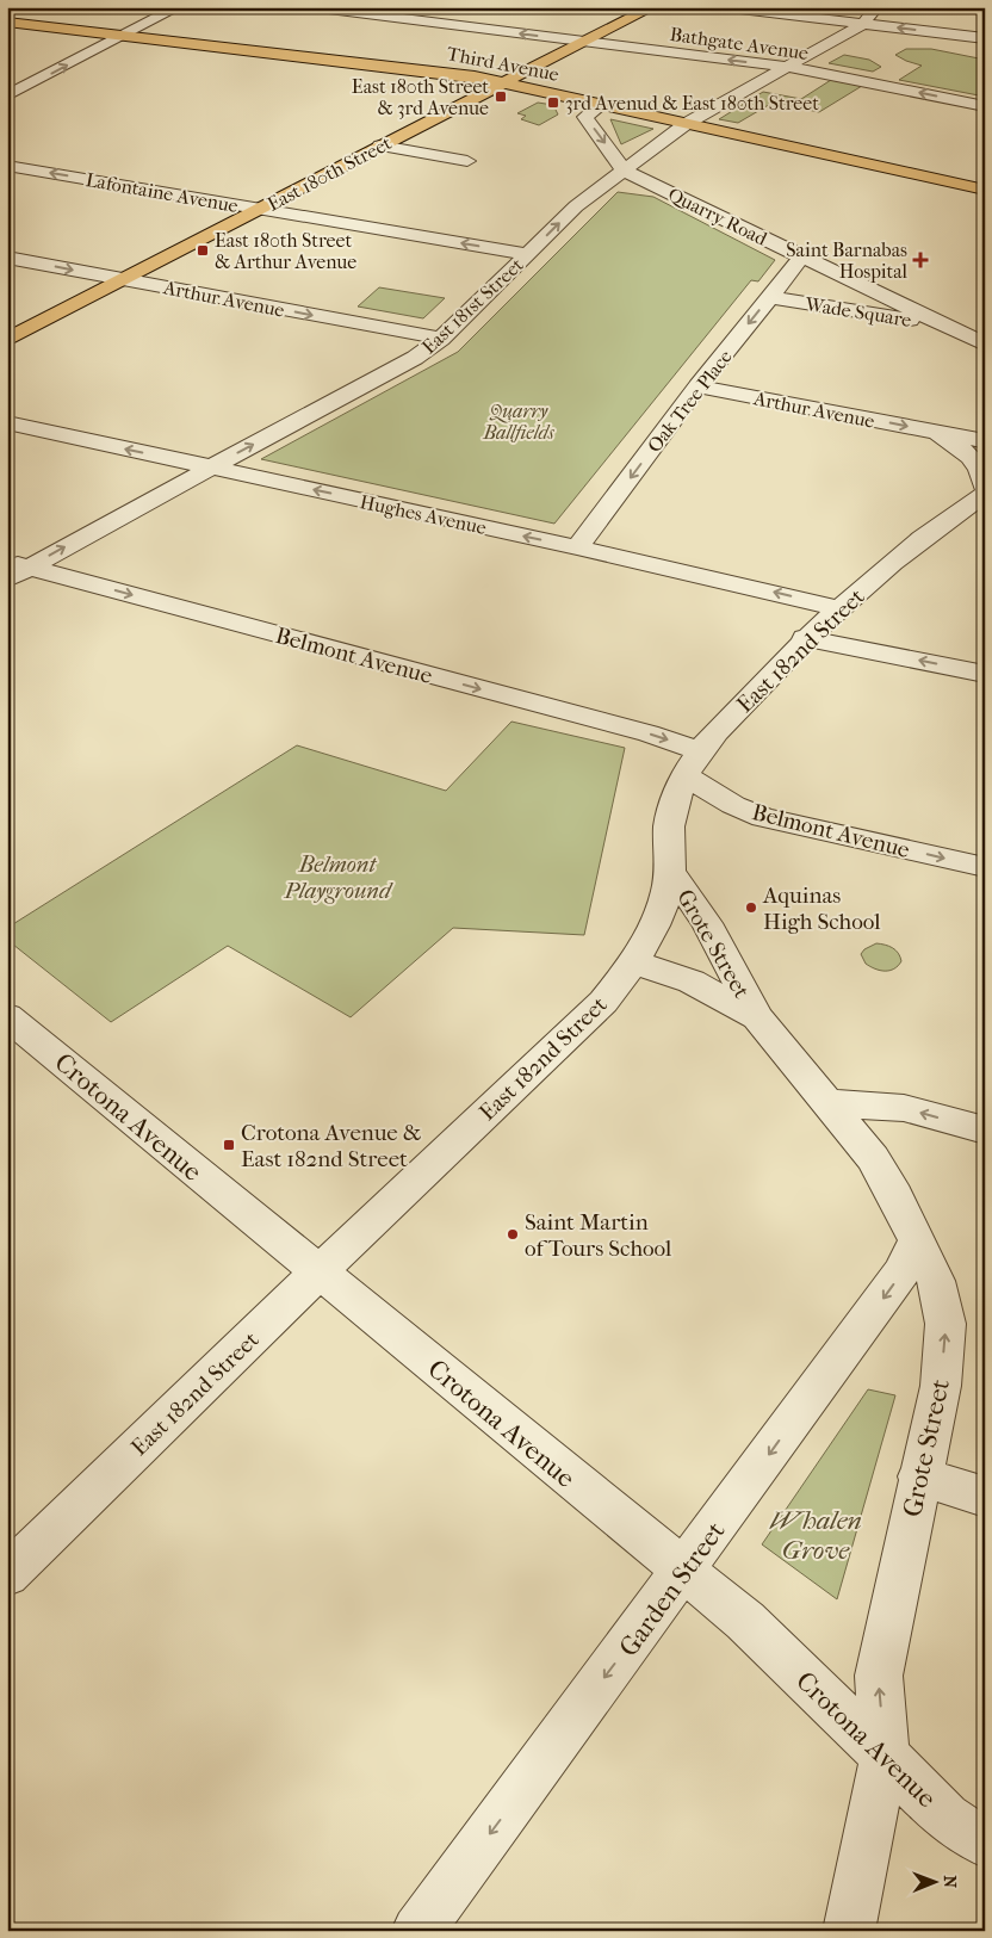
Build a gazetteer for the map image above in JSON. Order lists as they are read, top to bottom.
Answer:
{
  "streets": {
    "main road": ["Third Avenue", "East 180th Street"],
    "street": [
      "Bathgate Avenue",
      "Lafontaine Avenue",
      "Quarry Road",
      "Arthur Avenue",
      "East 181st Street",
      "Wade Square",
      "Oak Tree Place",
      "Hughes Avenue",
      "East 182nd Street",
      "Belmont Avenue",
      "Grote Street",
      "Crotona Avenue",
      "Garden Street"
    ]
  },
  "crossings": [
    ["Bathgate Avenue", "East 180th Street"],
    ["Bathgate Avenue", "East 181st Street"],
    ["Third Avenue", "East 180th Street"],
    ["Third Avenue", "Quarry Road"],
    ["Third Avenue", "East 181st Street"],
    ["East 180th Street", "Lafontaine Avenue"],
    ["East 180th Street", "Arthur Avenue"],
    ["Lafontaine Avenue", "East 181st Street"],
    ["Quarry Road", "East 181st Street"],
    ["Quarry Road", "Wade Square"],
    ["Quarry Road", "Oak Tree Place"],
    ["Arthur Avenue", "East 181st Street"],
    ["Arthur Avenue", "Oak Tree Place"],
    ["East 181st Street", "Hughes Avenue"],
    ["East 181st Street", "Belmont Avenue"],
    ["Wade Square", "Oak Tree Place"],
    ["Oak Tree Place", "Hughes Avenue"],
    ["Hughes Avenue", "East 182nd Street"],
    ["East 182nd Street", "Belmont Avenue"],
    ["East 182nd Street", "Grote Street"],
    ["East 182nd Street", "Crotona Avenue"],
    ["Grote Street", "Crotona Avenue"],
    ["Grote Street", "Garden Street"],
    ["Crotona Avenue", "Garden Street"]
  ],
  "one_way": [
    "Lafontaine Avenue",
    "Arthur Avenue",
    "East 181st Street",
    "Oak Tree Place",
    "Hughes Avenue",
    "Belmont Avenue",
    "Grote Street",
    "Garden Street"
  ],
  "parks": ["Quarry Ballfields", "Belmont Playground", "Whalen Grove"],
  "places": {
    "transit": [
      "East 180th Street & 3rd Avenue",
      "3rd Avenud & East 180th Street",
      "East 180th Street & Arthur Avenue",
      "Crotona Avenue & East 182nd Street"
    ],
    "health": ["Saint Barnabas Hospital"],
    "other": ["Aquinas High School", "Saint Martin of Tours School"]
  },
  "north": "right"
}
